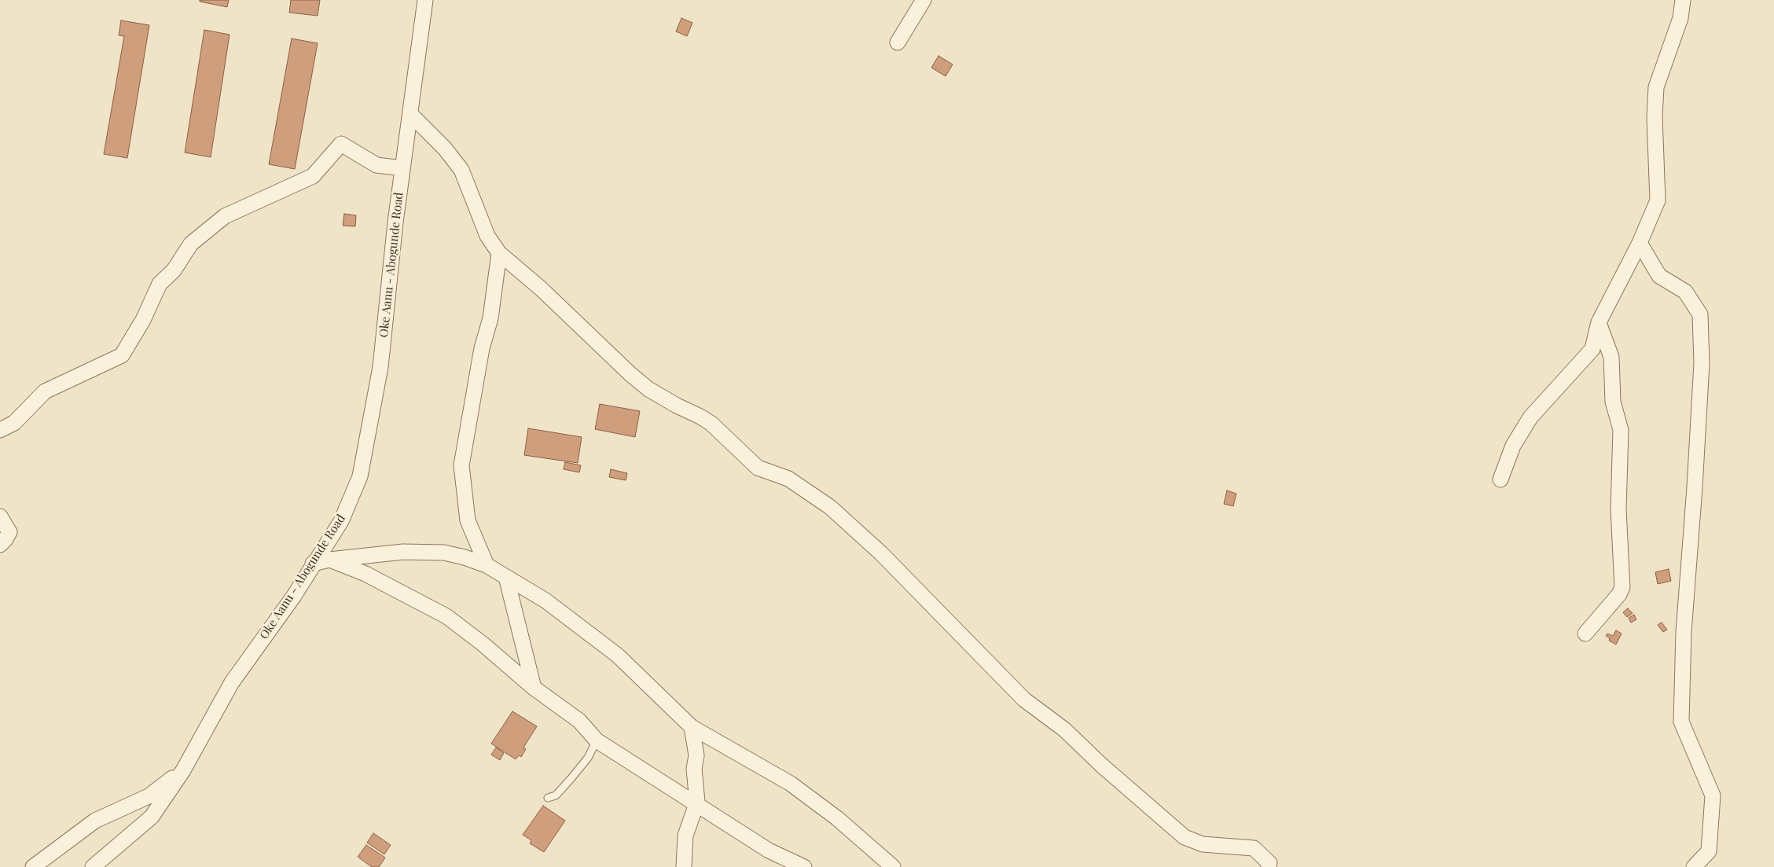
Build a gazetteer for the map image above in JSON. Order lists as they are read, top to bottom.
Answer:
{
  "streets": {
    "street": ["Oke Aanu - Abogunde Road"]
  }
}
